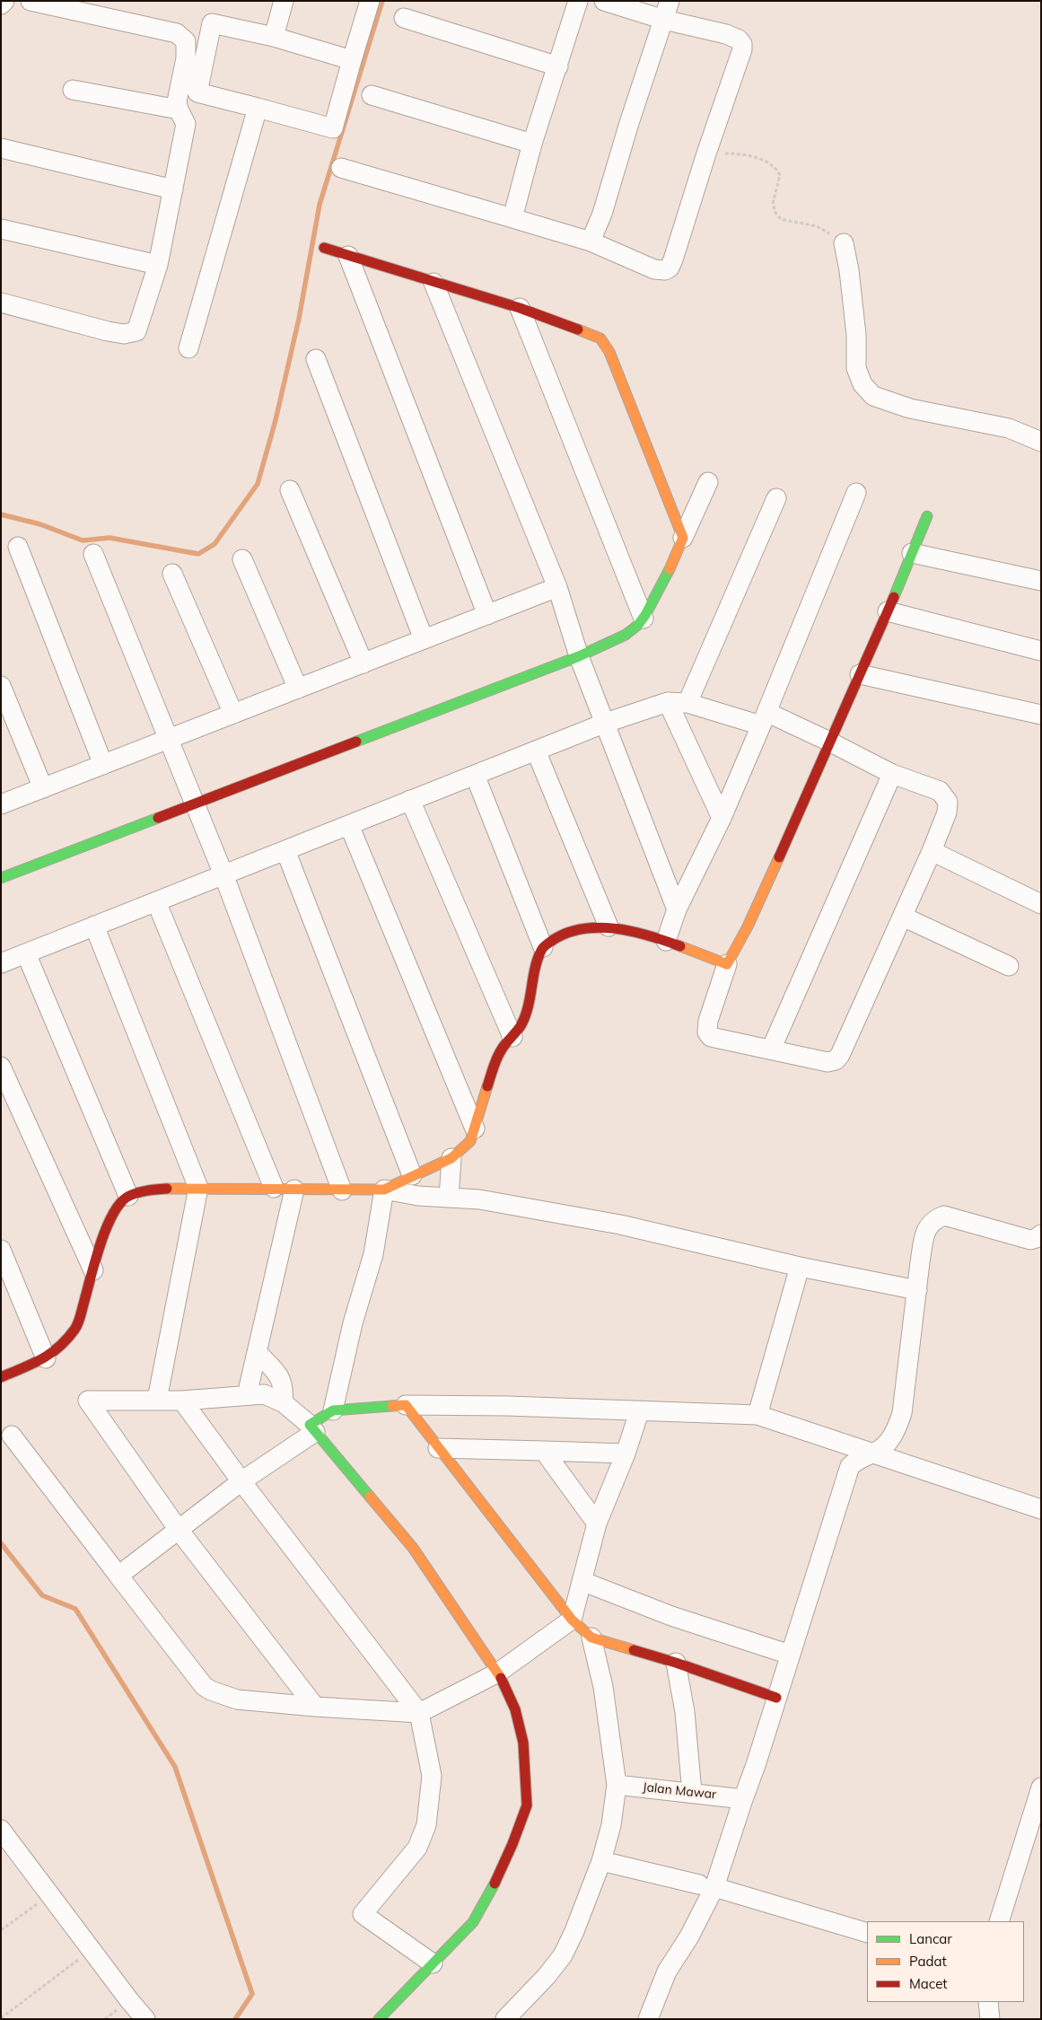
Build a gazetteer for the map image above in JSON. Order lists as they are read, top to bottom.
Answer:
{
  "streets": {
    "street": ["Jalan Mawar"]
  },
  "legend": ["Lancar", "Padat", "Macet"]
}
